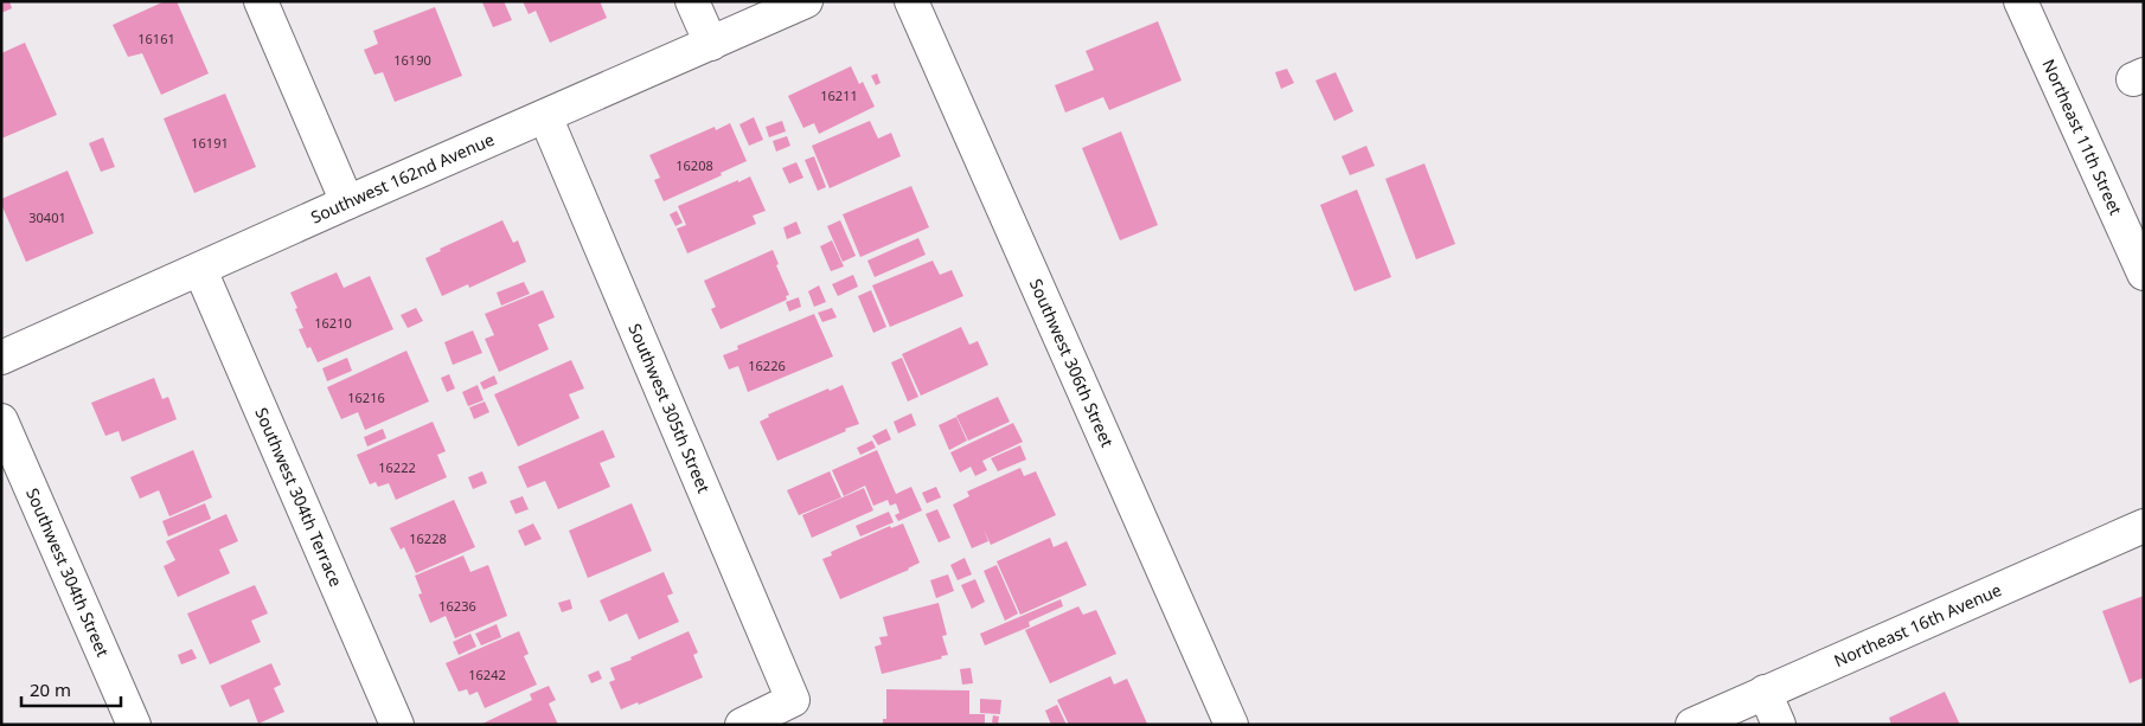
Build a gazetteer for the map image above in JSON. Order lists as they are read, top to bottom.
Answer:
{
  "streets": {
    "street": [
      "Northeast 11th Street",
      "Southwest 162nd Avenue",
      "Southwest 306th Street",
      "Southwest 305th Street",
      "Southwest 304th Terrace",
      "Southwest 304th Street",
      "Northeast 16th Avenue"
    ]
  },
  "crossings": [
    ["Southwest 162nd Avenue", "Southwest 305th Street"],
    ["Southwest 162nd Avenue", "Southwest 304th Terrace"]
  ],
  "house_numbers": [
    "16161",
    "16190",
    "16211",
    "16191",
    "16208",
    "30401",
    "16210",
    "16226",
    "16216",
    "16222",
    "16228",
    "16236",
    "16242"
  ],
  "scale_bar": "20 m"
}
